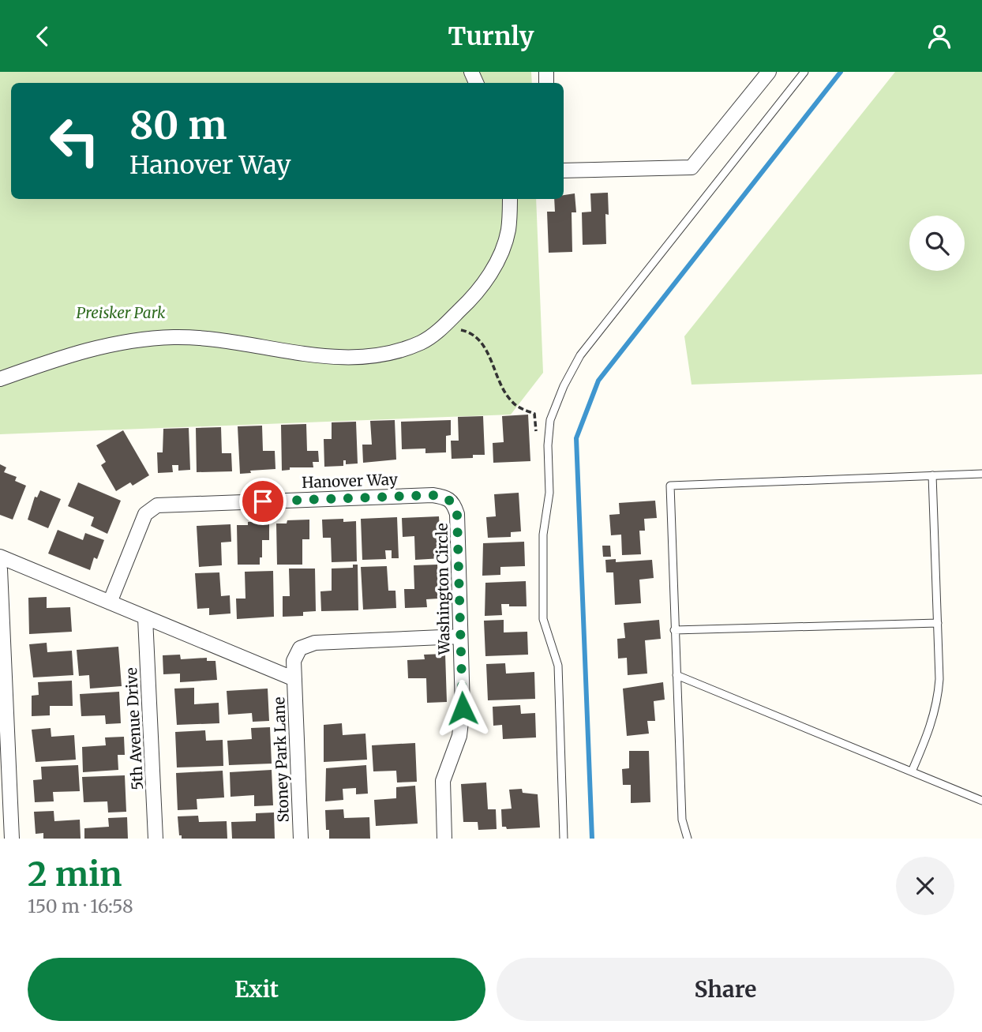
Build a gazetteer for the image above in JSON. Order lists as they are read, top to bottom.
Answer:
{
  "streets": {
    "street": [
      "Hanover Way",
      "Washington Circle",
      "5th Avenue Drive",
      "Stoney Park Lane"
    ]
  },
  "crossings": [
    ["Hanover Way", "Washington Circle"],
    ["Washington Circle", "Stoney Park Lane"]
  ],
  "parks": ["Preisker Park"],
  "page": {
    "header": "Turnly",
    "turn": ["80 m", "Hanover Way"],
    "heading": ["2 min", "150 m · 16:58"],
    "buttons": ["Exit", "Share"]
  }
}
